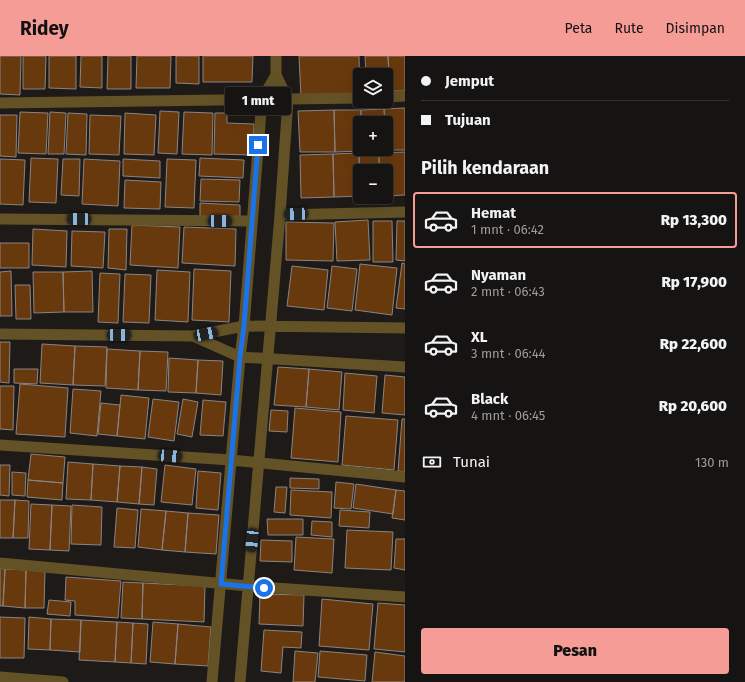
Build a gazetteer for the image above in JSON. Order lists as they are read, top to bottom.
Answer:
{
  "page": {
    "header": "Ridey",
    "nav": ["Peta", "Rute", "Disimpan"],
    "banner": ["Jemput", "Tujuan"],
    "map_buttons": ["+", "−"],
    "bubble": "1 mnt",
    "heading": "Pilih kendaraan",
    "list": [
      {
        "name": "Hemat",
        "note": "1 mnt · 06:42",
        "value": "Rp 13,300"
      },
      {
        "name": "Nyaman",
        "note": "2 mnt · 06:43",
        "value": "Rp 17,900"
      },
      {
        "name": "XL",
        "note": "3 mnt · 06:44",
        "value": "Rp 22,600"
      },
      {
        "name": "Black",
        "note": "4 mnt · 06:45",
        "value": "Rp 20,600"
      }
    ],
    "pay": ["Tunai", "130 m"],
    "buttons": "Pesan"
  }
}
